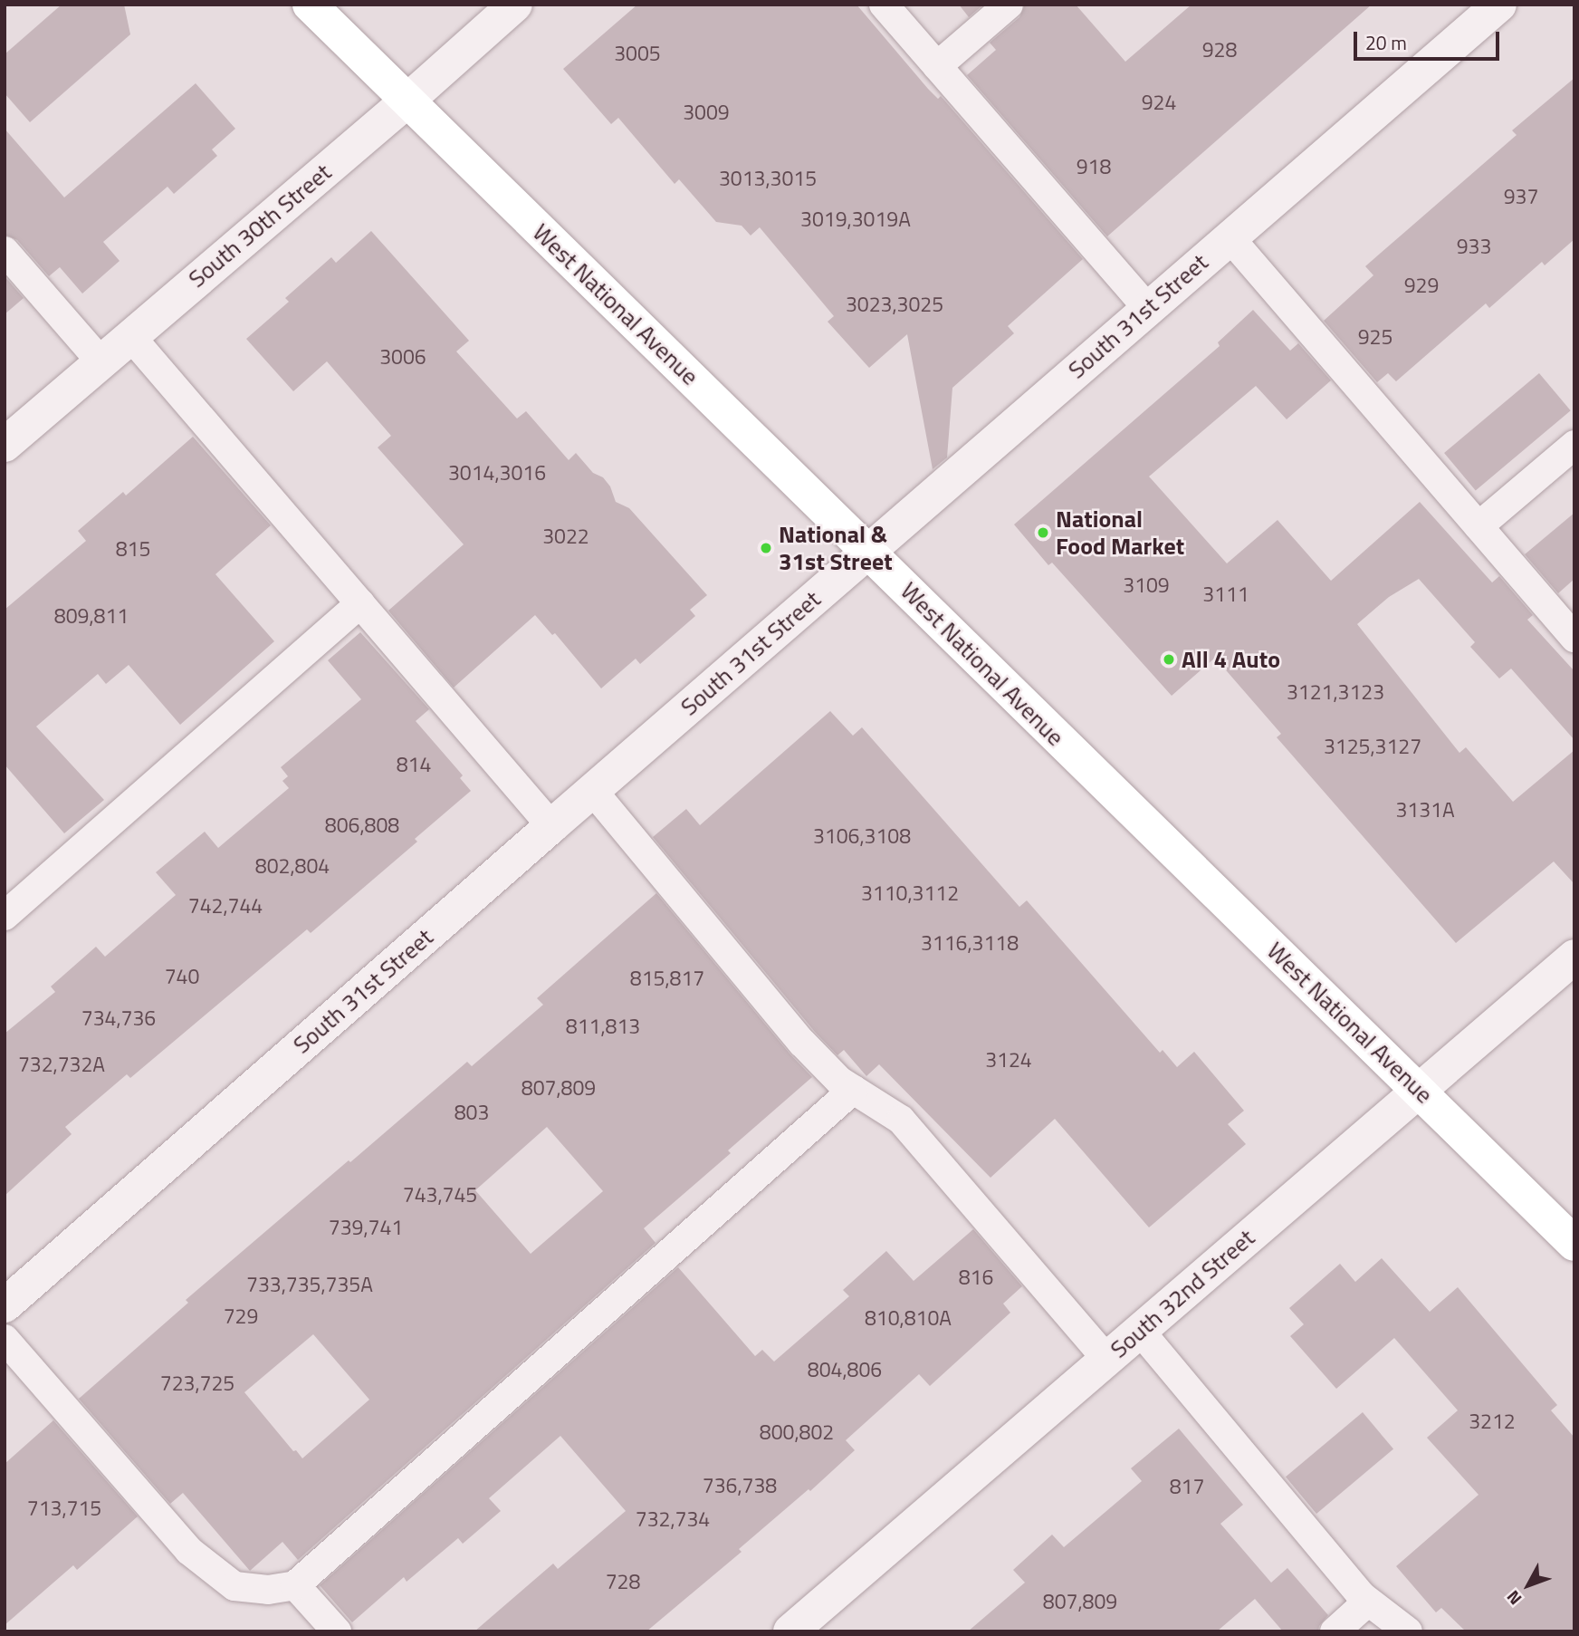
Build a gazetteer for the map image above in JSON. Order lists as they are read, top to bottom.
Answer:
{
  "streets": {
    "main road": ["West National Avenue"],
    "street": ["South 30th Street", "South 31st Street", "South 32nd Street"]
  },
  "crossings": [
    ["South 30th Street", "West National Avenue"],
    ["West National Avenue", "South 31st Street"],
    ["West National Avenue", "South 32nd Street"]
  ],
  "places": ["National Food Market", "National & 31st Street", "All 4 Auto"],
  "house_numbers": [
    "928",
    "3005",
    "924",
    "3009",
    "918",
    "3013,3015",
    "937",
    "3019,3019A",
    "933",
    "929",
    "3023,3025",
    "925",
    "3006",
    "3014,3016",
    "3022",
    "815",
    "3109",
    "3111",
    "809,811",
    "3121,3123",
    "3125,3127",
    "814",
    "3131A",
    "806,808",
    "3106,3108",
    "802,804",
    "3110,3112",
    "742,744",
    "3116,3118",
    "740",
    "815,817",
    "734,736",
    "811,813",
    "3124",
    "732,732A",
    "807,809",
    "803",
    "743,745",
    "739,741",
    "816",
    "733,735,735A",
    "729",
    "810,810A",
    "804,806",
    "723,725",
    "3212",
    "800,802",
    "736,738",
    "817",
    "713,715",
    "732,734",
    "728",
    "807,809"
  ],
  "scale_bar": "20 m",
  "north": "bottom left"
}
